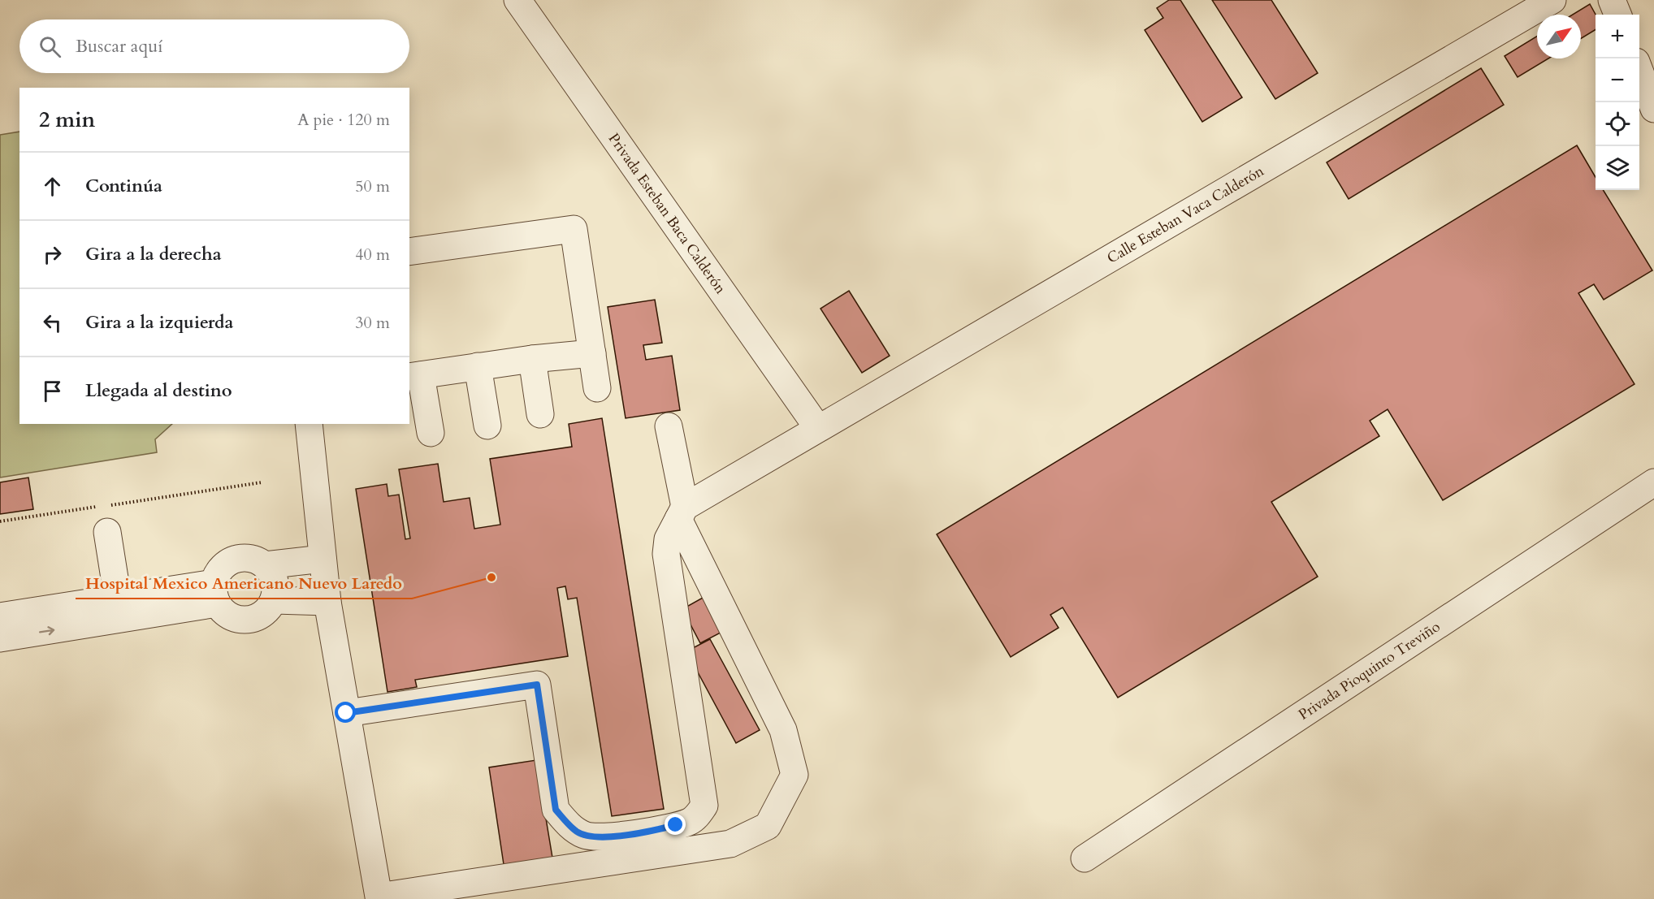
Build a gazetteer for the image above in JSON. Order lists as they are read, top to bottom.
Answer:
{
  "streets": {
    "street": ["Privada Esteban Baca Calderón", "Calle Esteban Vaca Calderón", "Privada Pioquinto Treviño"]
  },
  "crossings": [
    ["Privada Esteban Baca Calderón", "Calle Esteban Vaca Calderón"]
  ],
  "places": ["Hospital Mexico Americano Nuevo Laredo"],
  "north": "top right",
  "page": {
    "map_buttons": ["+", "−"],
    "search": "Buscar aquí",
    "heading": ["2 min", "A pie · 120 m"],
    "list": [
      ["Continúa", "50 m"],
      ["Gira a la derecha", "40 m"],
      ["Gira a la izquierda", "30 m"],
      "Llegada al destino"
    ]
  }
}
